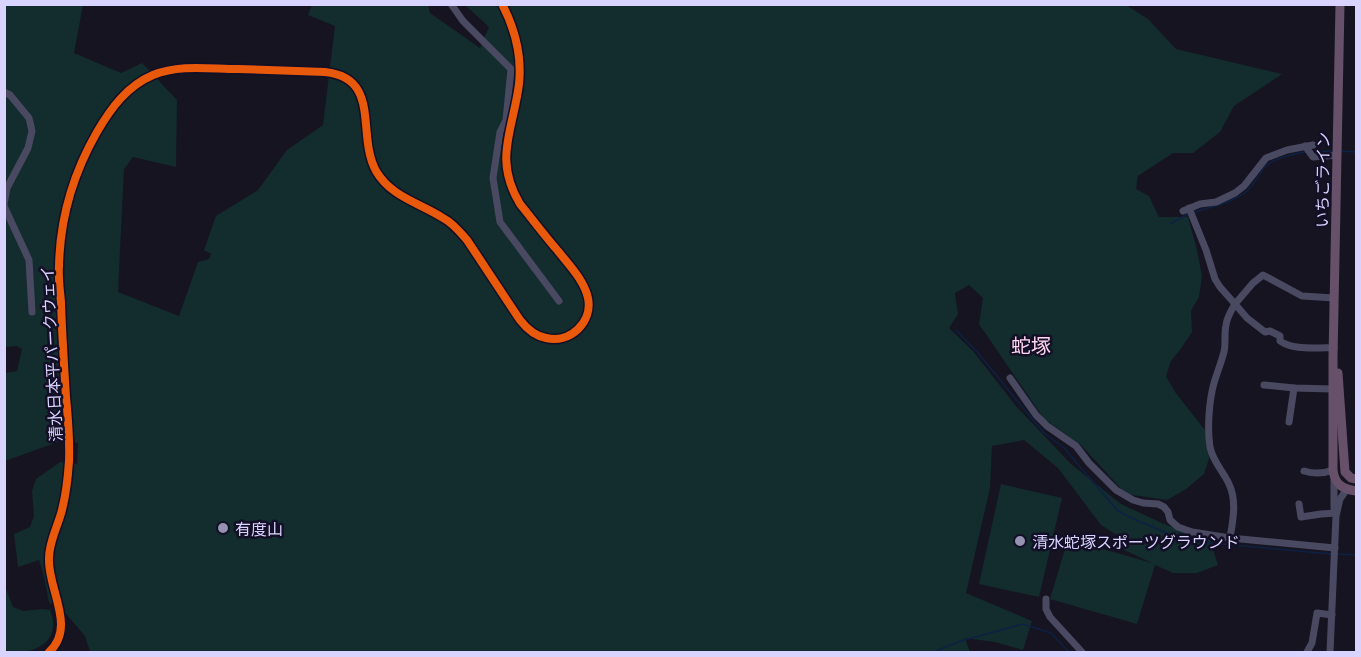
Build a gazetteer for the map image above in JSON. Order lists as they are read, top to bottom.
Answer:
{
  "streets": {
    "highway": ["いちごライン"],
    "street": ["清水日本平パークウェイ"]
  },
  "districts": ["蛇塚"],
  "places": ["有度山", "清水蛇塚スポーツグラウンド"]
}
